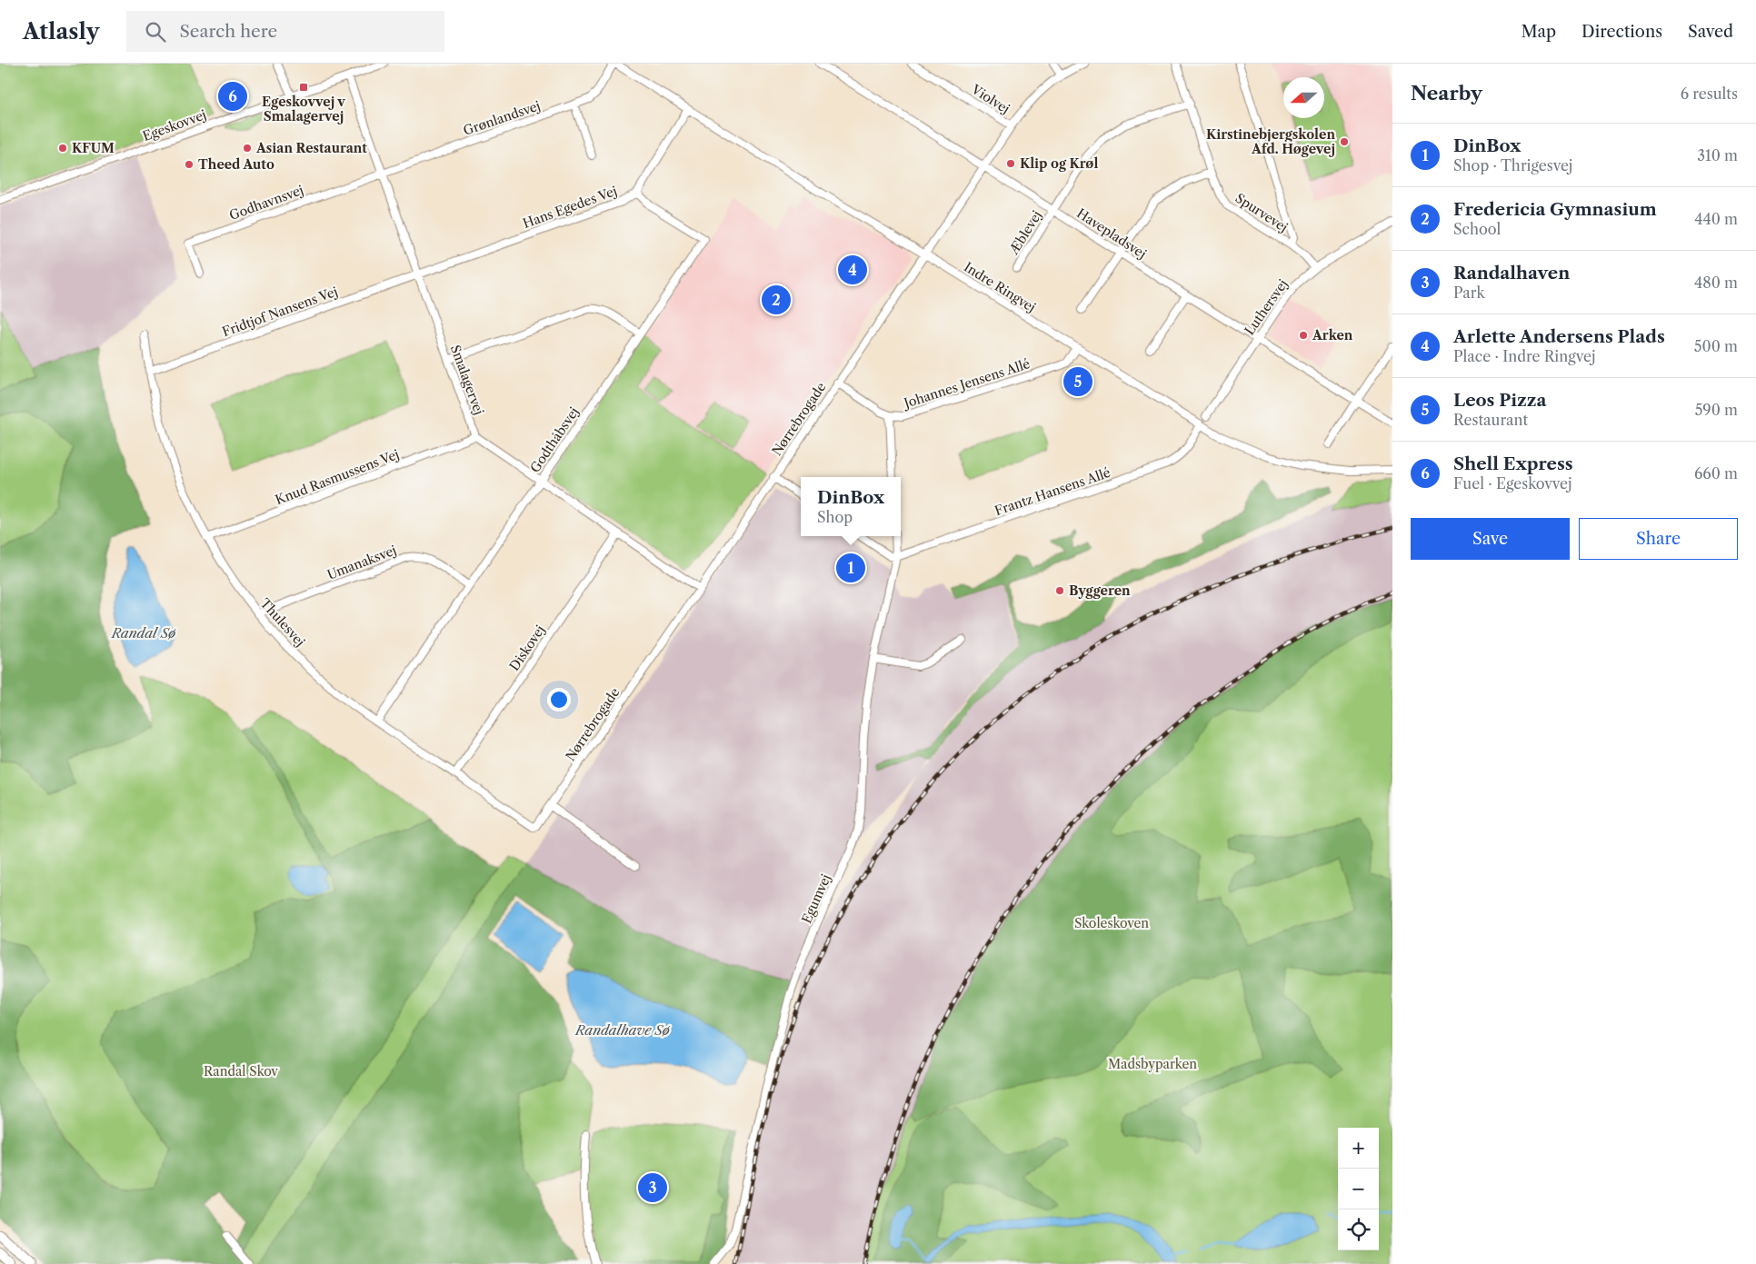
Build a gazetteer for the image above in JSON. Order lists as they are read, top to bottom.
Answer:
{
  "streets": {
    "street": [
      "Violvej",
      "Grønlandsvej",
      "Egeskovvej",
      "Godhavnsvej",
      "Hans Egedes Vej",
      "Spurvevej",
      "Æblevej",
      "Havepladsvej",
      "Indre Ringvej",
      "Luthersvej",
      "Fridtjof Nansens Vej",
      "Smalagervej",
      "Johannes Jensens Allé",
      "Nørrebrogade",
      "Godthåbsvej",
      "Knud Rasmussens Vej",
      "Frantz Hansens Allé",
      "Umanaksvej",
      "Thulesvej",
      "Diskovej",
      "Egumvej"
    ]
  },
  "crossings": [
    ["Violvej", "Nørrebrogade"],
    ["Grønlandsvej", "Godhavnsvej"],
    ["Grønlandsvej", "Indre Ringvej"],
    ["Grønlandsvej", "Smalagervej"],
    ["Egeskovvej", "Smalagervej"],
    ["Godhavnsvej", "Smalagervej"],
    ["Hans Egedes Vej", "Indre Ringvej"],
    ["Hans Egedes Vej", "Fridtjof Nansens Vej"],
    ["Hans Egedes Vej", "Smalagervej"],
    ["Hans Egedes Vej", "Godthåbsvej"],
    ["Spurvevej", "Æblevej"],
    ["Spurvevej", "Luthersvej"],
    ["Æblevej", "Havepladsvej"],
    ["Havepladsvej", "Luthersvej"],
    ["Havepladsvej", "Nørrebrogade"],
    ["Indre Ringvej", "Johannes Jensens Allé"],
    ["Indre Ringvej", "Nørrebrogade"],
    ["Indre Ringvej", "Frantz Hansens Allé"],
    ["Fridtjof Nansens Vej", "Smalagervej"],
    ["Fridtjof Nansens Vej", "Thulesvej"],
    ["Smalagervej", "Knud Rasmussens Vej"],
    ["Johannes Jensens Allé", "Nørrebrogade"],
    ["Nørrebrogade", "Thulesvej"],
    ["Godthåbsvej", "Umanaksvej"],
    ["Godthåbsvej", "Thulesvej"],
    ["Knud Rasmussens Vej", "Thulesvej"],
    ["Frantz Hansens Allé", "Egumvej"],
    ["Umanaksvej", "Thulesvej"],
    ["Thulesvej", "Diskovej"]
  ],
  "water": ["Randal Sø", "Randalhave Sø"],
  "parks": ["Skoleskoven", "Madsbyparken", "Randal Skov"],
  "places": {
    "transit": ["Egeskovvej v Smalagervej"],
    "other": [
      "Kirstinebjergskolen Afd. Høgevej",
      "KFUM",
      "Asian Restaurant",
      "Klip og Krøl",
      "Theed Auto",
      "Arken",
      "Byggeren"
    ]
  },
  "north": "left",
  "page": {
    "header": "Atlasly",
    "search": "Search here",
    "nav": ["Map", "Directions", "Saved"],
    "heading": ["Nearby", "6 results"],
    "pins": [
      "6",
      "4",
      "2",
      "5",
      "1",
      "3"
    ],
    "list": [
      {
        "mark": "1",
        "name": "DinBox",
        "note": "Shop · Thrigesvej",
        "value": "310 m"
      },
      {
        "mark": "2",
        "name": "Fredericia Gymnasium",
        "note": "School",
        "value": "440 m"
      },
      {
        "mark": "3",
        "name": "Randalhaven",
        "note": "Park",
        "value": "480 m"
      },
      {
        "mark": "4",
        "name": "Arlette Andersens Plads",
        "note": "Place · Indre Ringvej",
        "value": "500 m"
      },
      {
        "mark": "5",
        "name": "Leos Pizza",
        "note": "Restaurant",
        "value": "590 m"
      },
      {
        "mark": "6",
        "name": "Shell Express",
        "note": "Fuel · Egeskovvej",
        "value": "660 m"
      }
    ],
    "popup": ["DinBox", "Shop"],
    "buttons": ["Save", "Share"],
    "map_buttons": ["+", "−"]
  }
}
